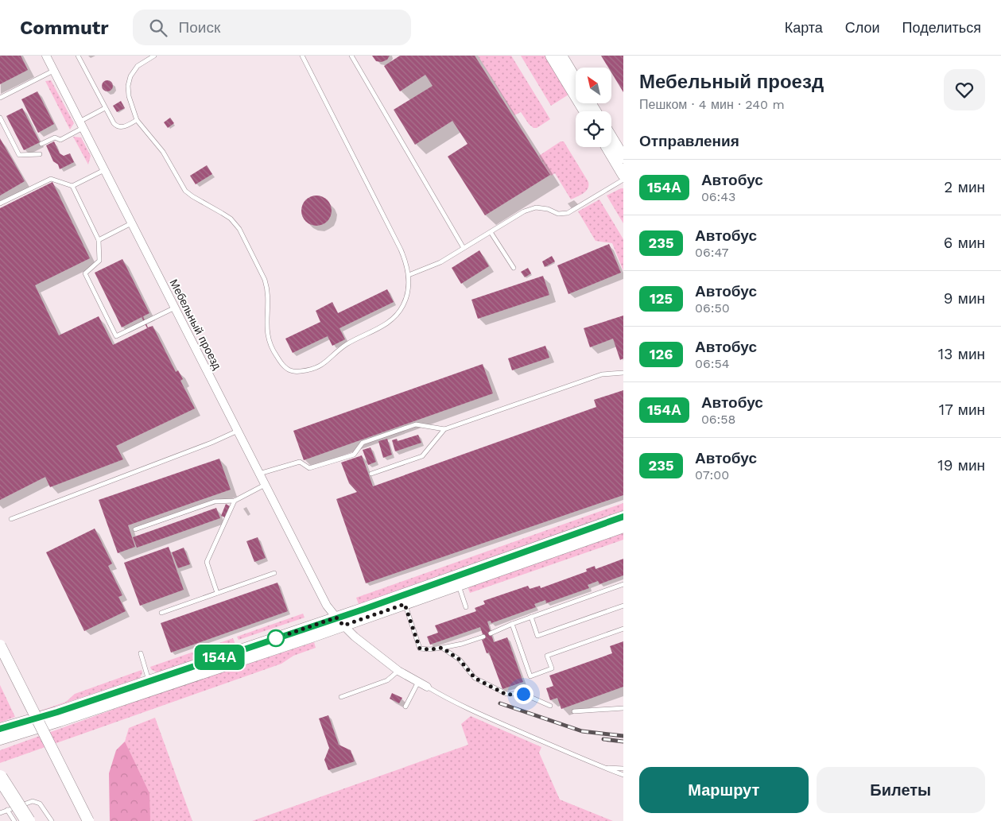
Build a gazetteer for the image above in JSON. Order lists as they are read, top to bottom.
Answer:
{
  "streets": {
    "street": ["Мебельный проезд"]
  },
  "lines": ["bus line 154А"],
  "north": "top left",
  "page": {
    "header": "Commutr",
    "search": "Поиск",
    "nav": ["Карта", "Слои", "Поделиться"],
    "on_map": "154А",
    "heading": [
      ["Мебельный проезд", "Пешком · 4 мин · 240 m"],
      "Отправления"
    ],
    "list": [
      {
        "mark": "154А",
        "name": "Автобус",
        "note": "06:43",
        "value": "2 мин"
      },
      {
        "mark": "235",
        "name": "Автобус",
        "note": "06:47",
        "value": "6 мин"
      },
      {
        "mark": "125",
        "name": "Автобус",
        "note": "06:50",
        "value": "9 мин"
      },
      {
        "mark": "126",
        "name": "Автобус",
        "note": "06:54",
        "value": "13 мин"
      },
      {
        "mark": "154А",
        "name": "Автобус",
        "note": "06:58",
        "value": "17 мин"
      },
      {
        "mark": "235",
        "name": "Автобус",
        "note": "07:00",
        "value": "19 мин"
      }
    ],
    "buttons": ["Маршрут", "Билеты"]
  }
}
